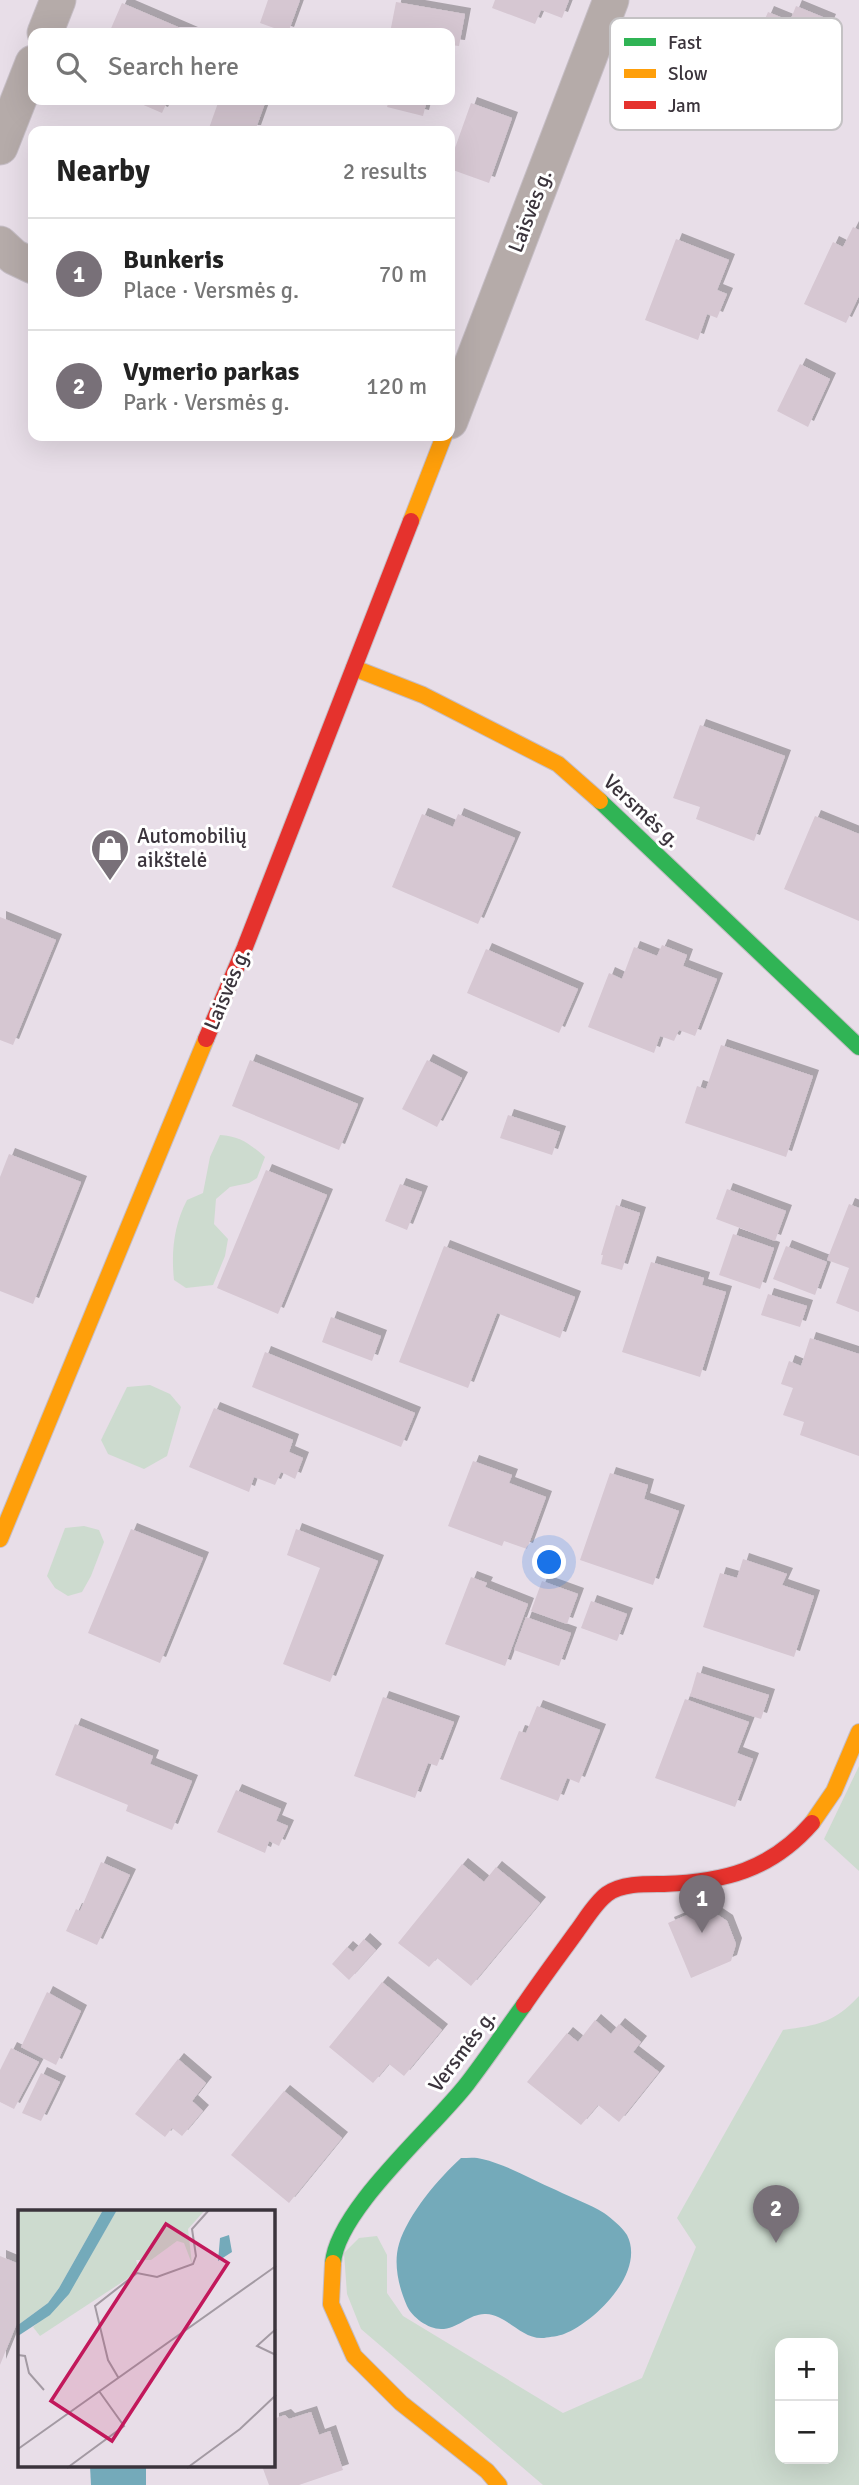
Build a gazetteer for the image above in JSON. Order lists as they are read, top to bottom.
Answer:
{
  "streets": {
    "street": ["Laisvės g.", "Versmės g."]
  },
  "crossings": [
    ["Laisvės g.", "Versmės g."]
  ],
  "places": {
    "shop": ["Automobilių aikštelė"]
  },
  "legend": ["Fast", "Slow", "Jam"],
  "page": {
    "search": "Search here",
    "heading": ["Nearby", "2 results"],
    "list": [
      {
        "mark": "1",
        "name": "Bunkeris",
        "note": "Place · Versmės g.",
        "value": "70 m"
      },
      {
        "mark": "2",
        "name": "Vymerio parkas",
        "note": "Park · Versmės g.",
        "value": "120 m"
      }
    ],
    "pins": ["1", "2"],
    "map_buttons": ["+", "−"]
  }
}
